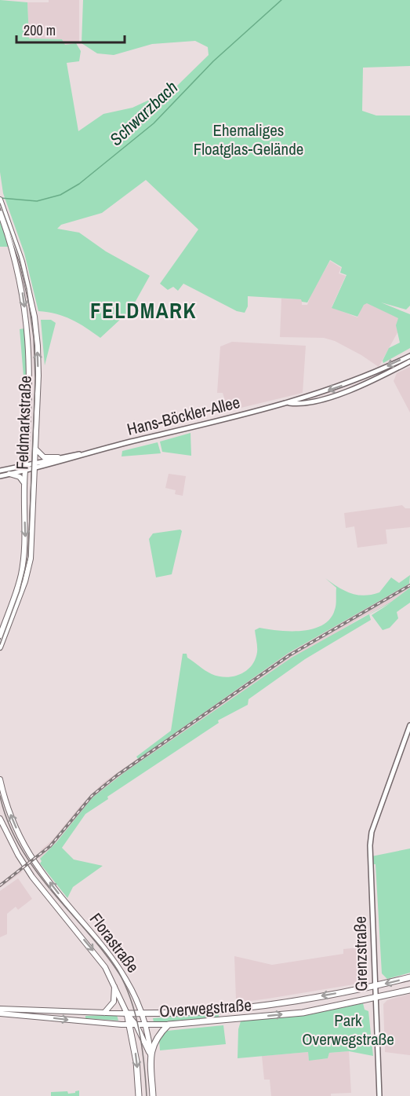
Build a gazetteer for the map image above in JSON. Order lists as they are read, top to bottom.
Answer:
{
  "streets": {
    "main road": ["Feldmarkstraße", "Florastraße", "Overwegstraße"],
    "street": ["Hans-Böckler-Allee", "Grenzstraße"]
  },
  "crossings": [
    ["Hans-Böckler-Allee", "Feldmarkstraße"],
    ["Florastraße", "Overwegstraße"],
    ["Grenzstraße", "Overwegstraße"]
  ],
  "districts": ["FELDMARK"],
  "water": ["Schwarzbach"],
  "parks": ["Ehemaliges Floatglas-Gelände", "Park Overwegstraße"],
  "scale_bar": "200 m"
}
